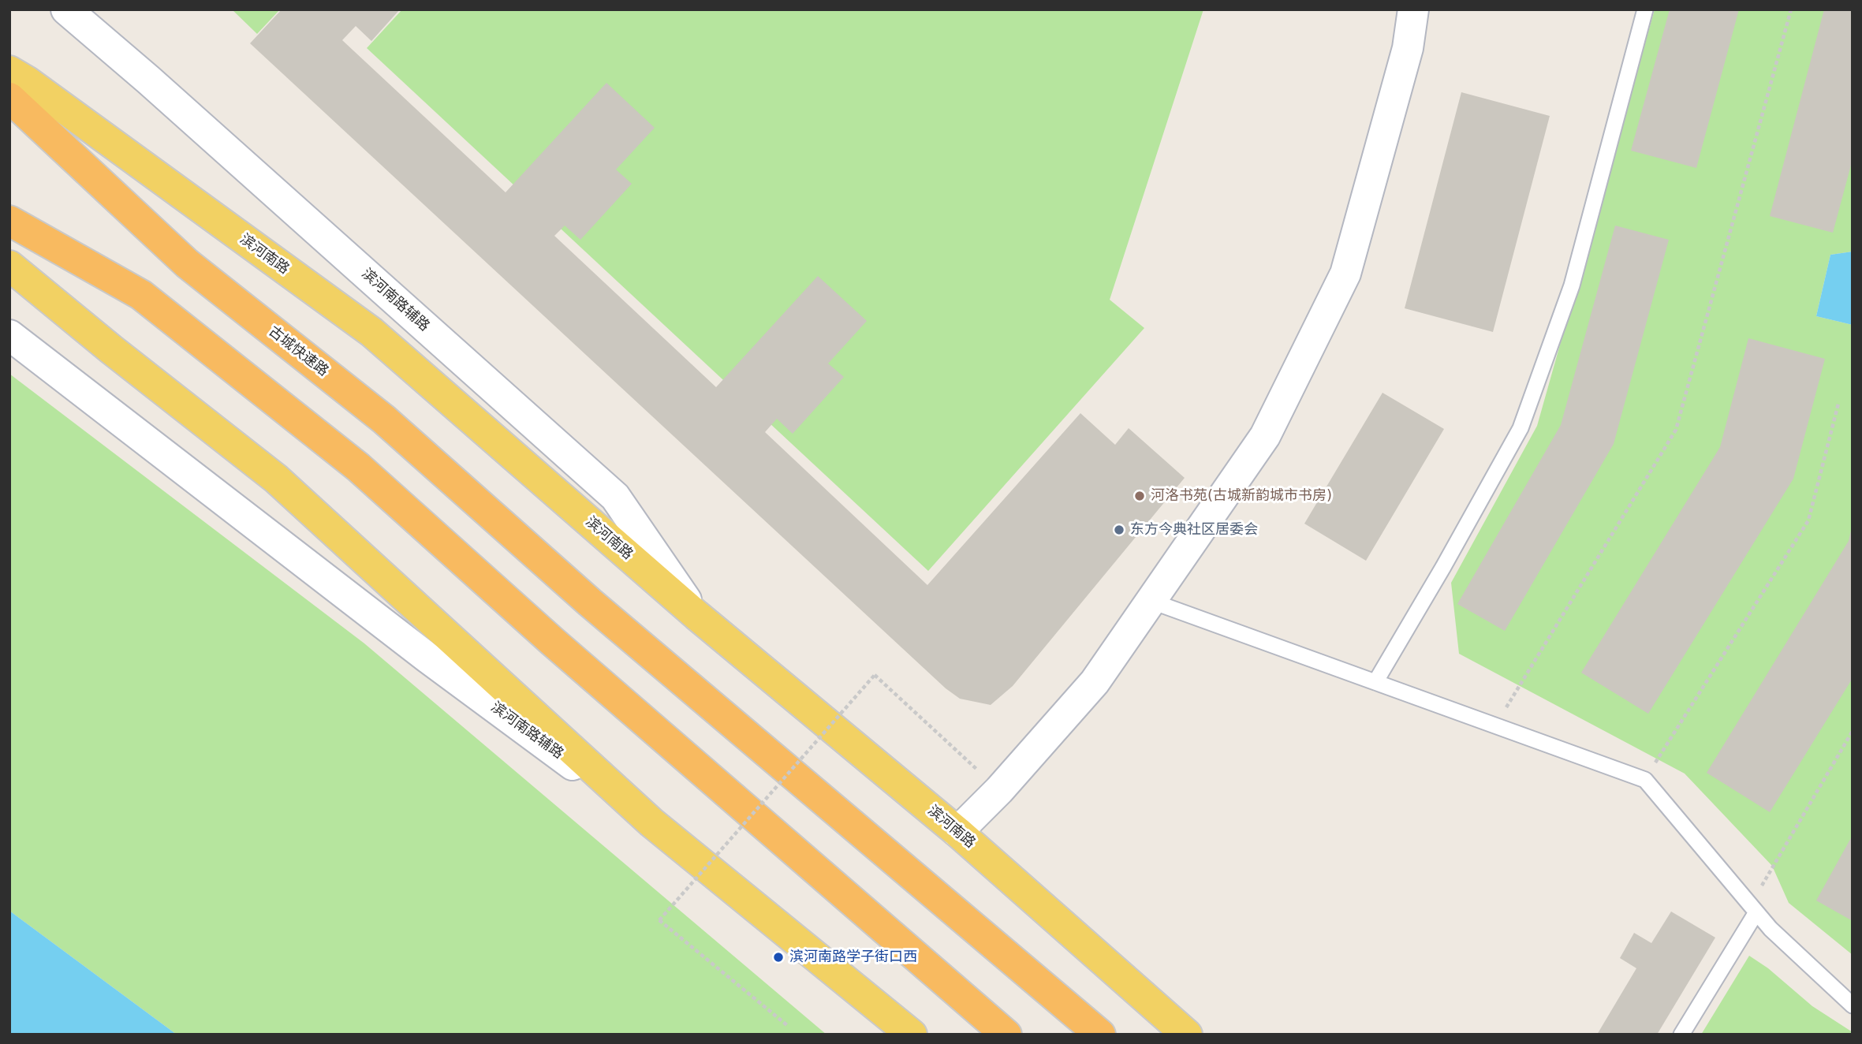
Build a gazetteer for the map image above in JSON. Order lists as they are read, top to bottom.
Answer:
{
  "streets": {
    "highway": ["古城快速路"],
    "main road": ["滨河南路", "滨河南路辅路"]
  },
  "crossings": [
    ["滨河南路", "滨河南路辅路"]
  ],
  "places": ["河洛书苑(古城新韵城市书房)", "东方今典社区居委会", "滨河南路学子街口西"]
}
